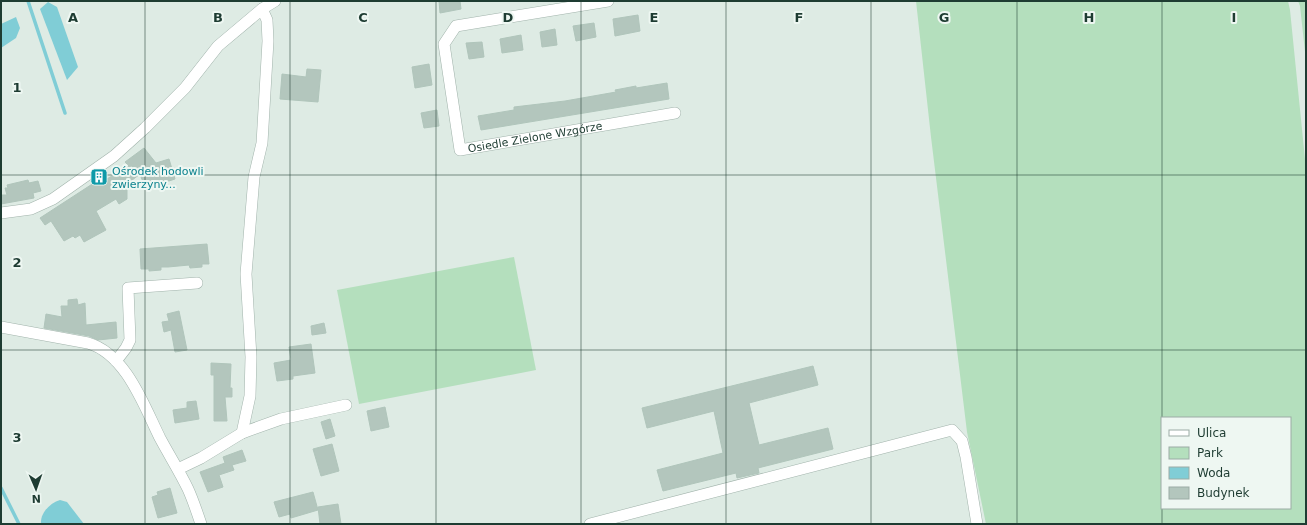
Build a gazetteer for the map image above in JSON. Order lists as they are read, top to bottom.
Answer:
{
  "streets": {
    "street": ["Osiedle Zielone Wzgórze"]
  },
  "places": {
    "building": ["Ośrodek hodowli zwierzyny..."]
  },
  "legend": [
    "Ulica",
    "Park",
    "Woda",
    "Budynek"
  ],
  "north": "bottom",
  "grid": {
    "columns": [
      "A",
      "B",
      "C",
      "D",
      "E",
      "F",
      "G",
      "H",
      "I"
    ],
    "rows": ["1", "2", "3"]
  }
}
